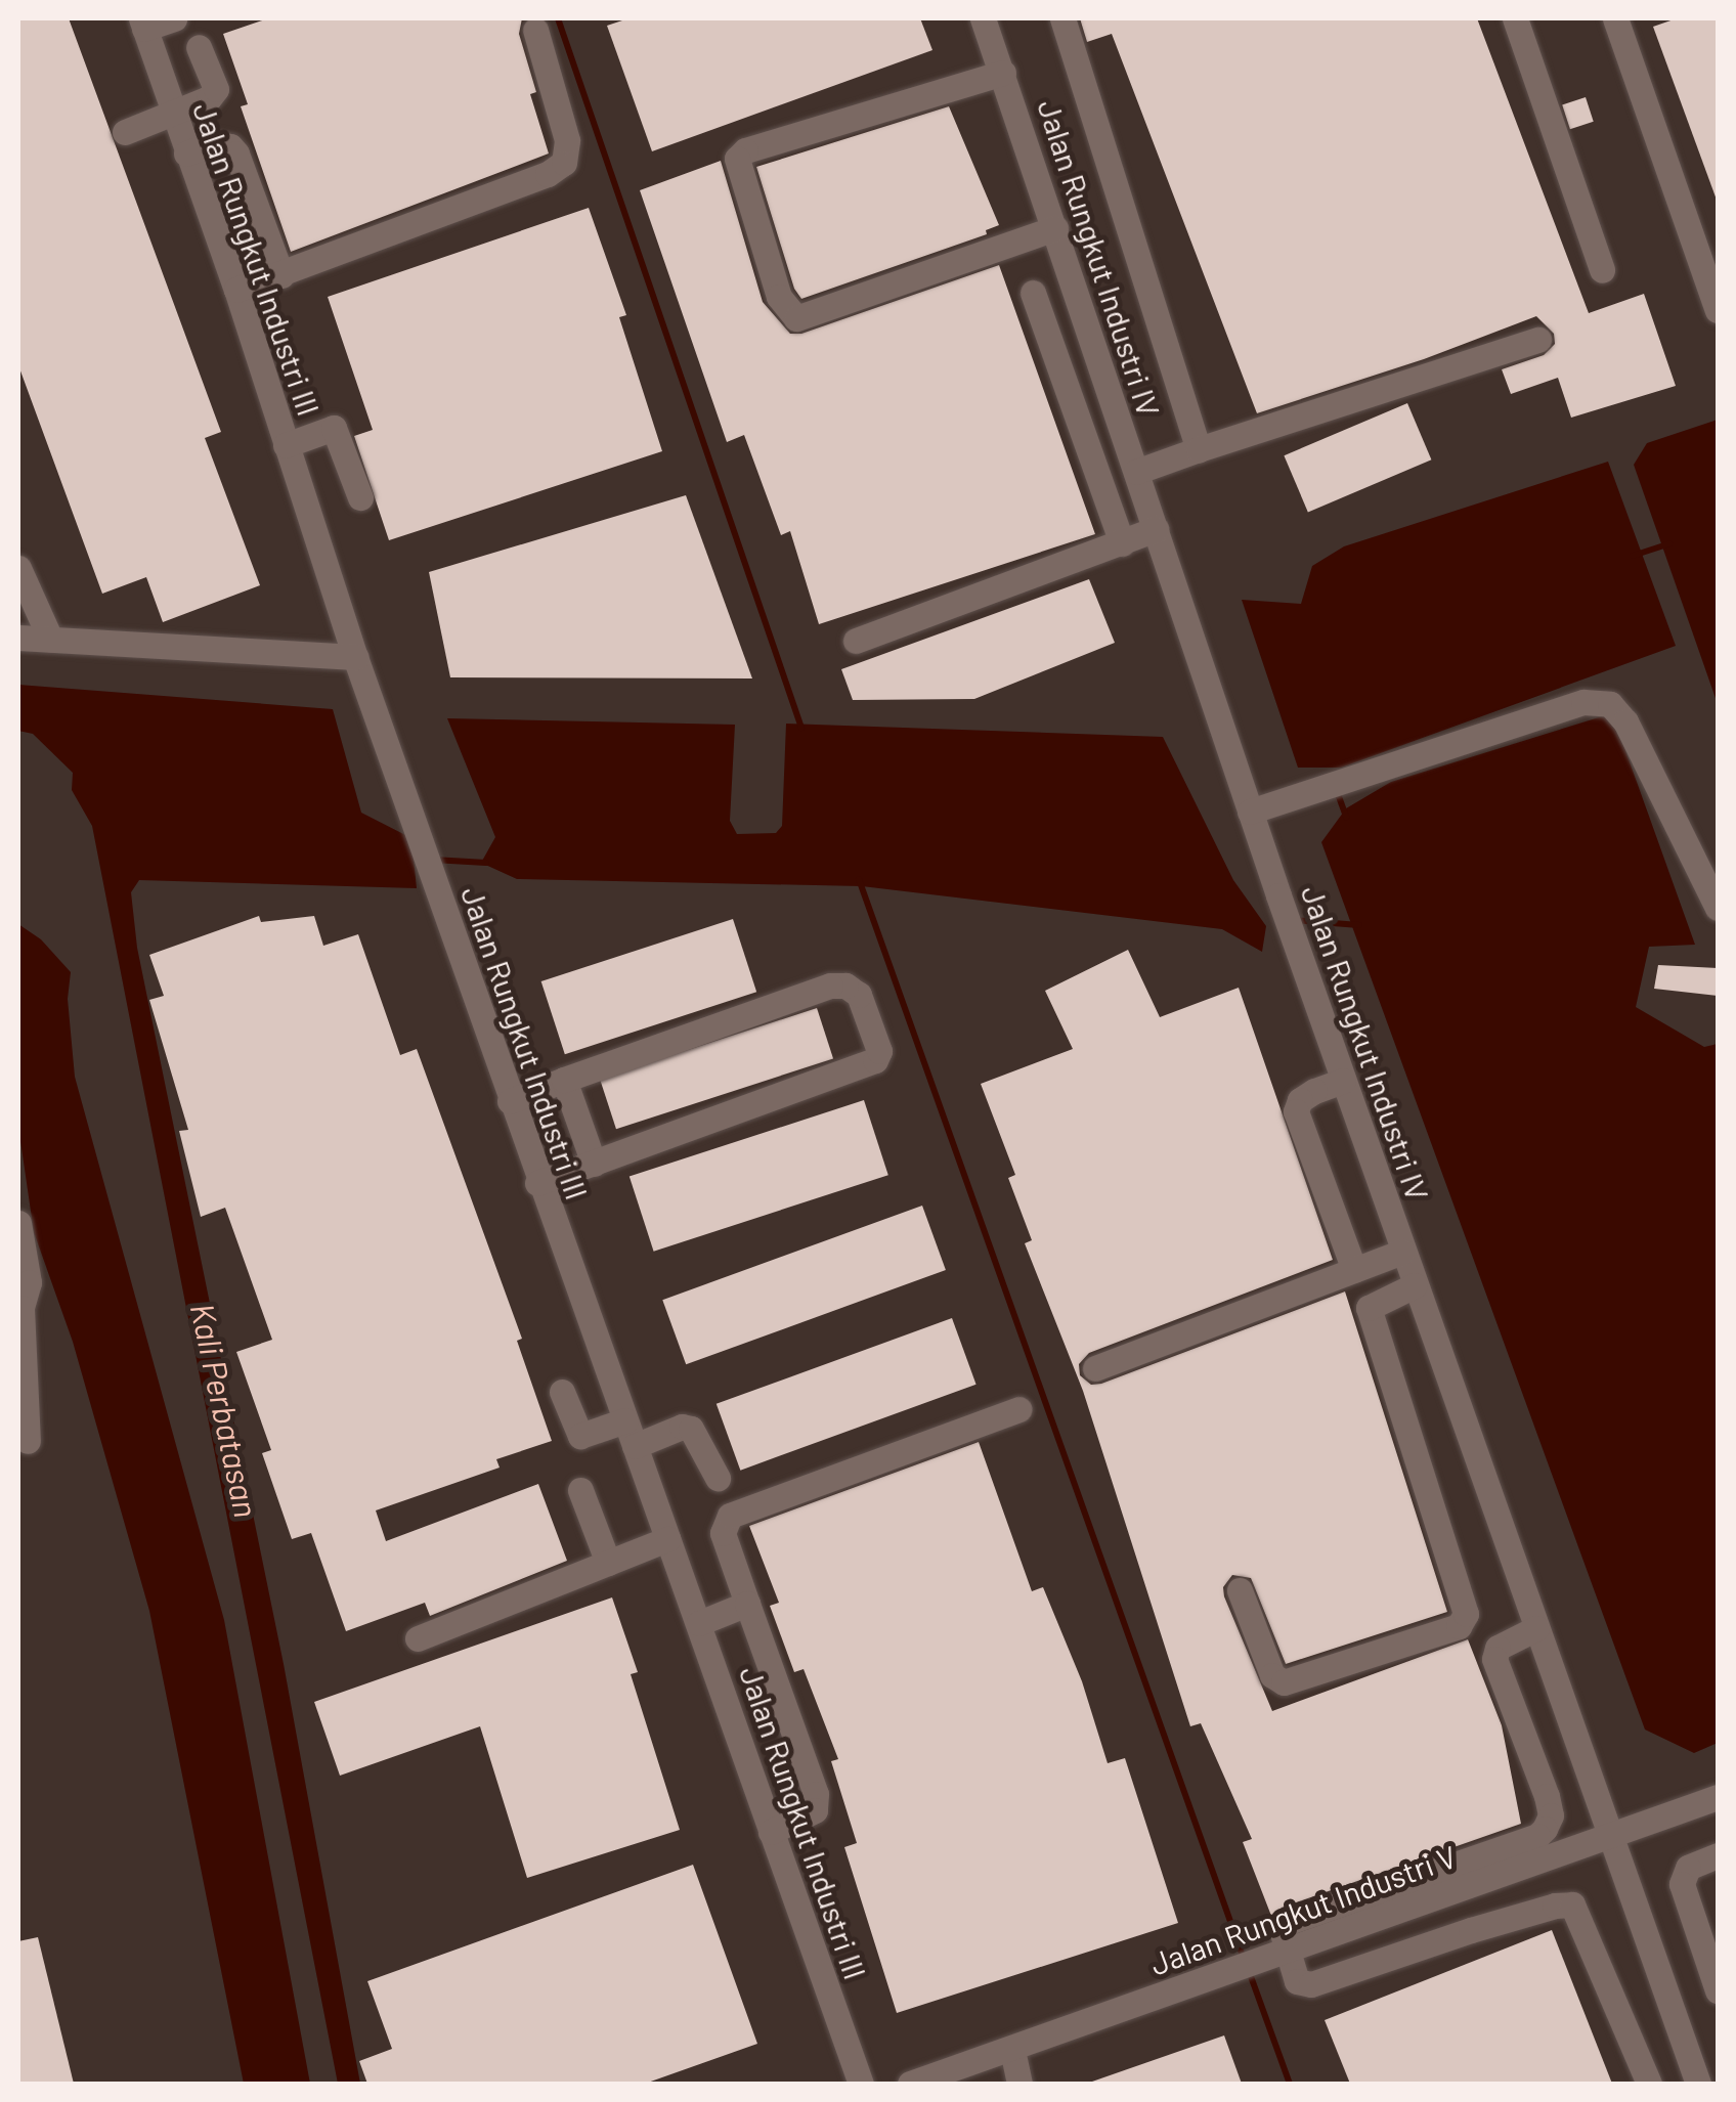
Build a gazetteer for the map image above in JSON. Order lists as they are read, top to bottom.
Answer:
{
  "streets": {
    "street": ["Jalan Rungkut Industri IV", "Jalan Rungkut Industri III", "Jalan Rungkut Industri V"]
  },
  "crossings": [
    ["Jalan Rungkut Industri IV", "Jalan Rungkut Industri V"]
  ],
  "water": ["Kali Perbatasan"]
}
